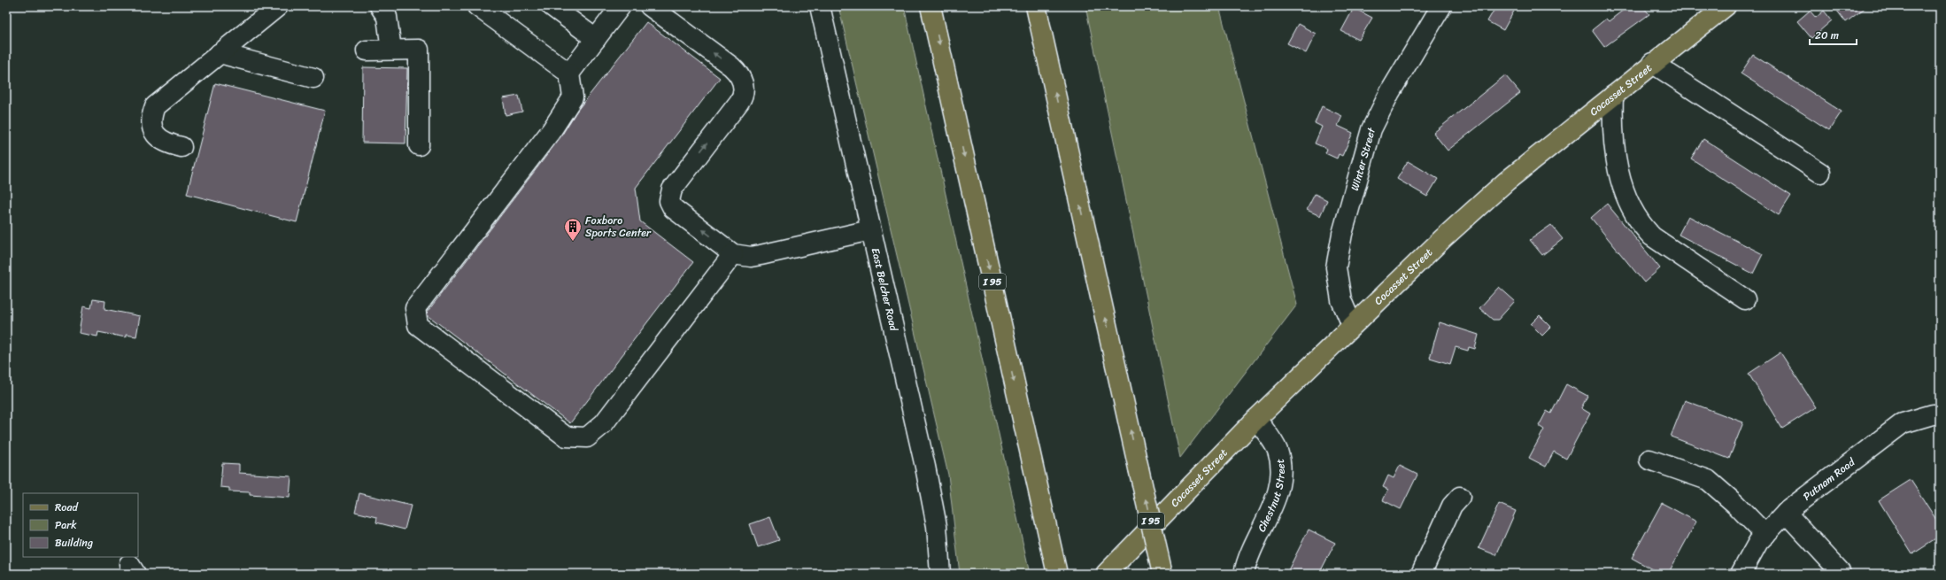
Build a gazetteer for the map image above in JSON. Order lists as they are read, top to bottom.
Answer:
{
  "streets": {
    "main road": ["Cocasset Street", "I 95"],
    "street": [
      "Winter Street",
      "East Belcher Road",
      "Putnam Road",
      "Chestnut Street"
    ]
  },
  "crossings": [
    ["Cocasset Street", "Winter Street"],
    ["Cocasset Street", "Chestnut Street"]
  ],
  "places": {
    "building": ["Foxboro Sports Center"]
  },
  "legend": ["Road", "Park", "Building"],
  "scale_bar": "20 m"
}
